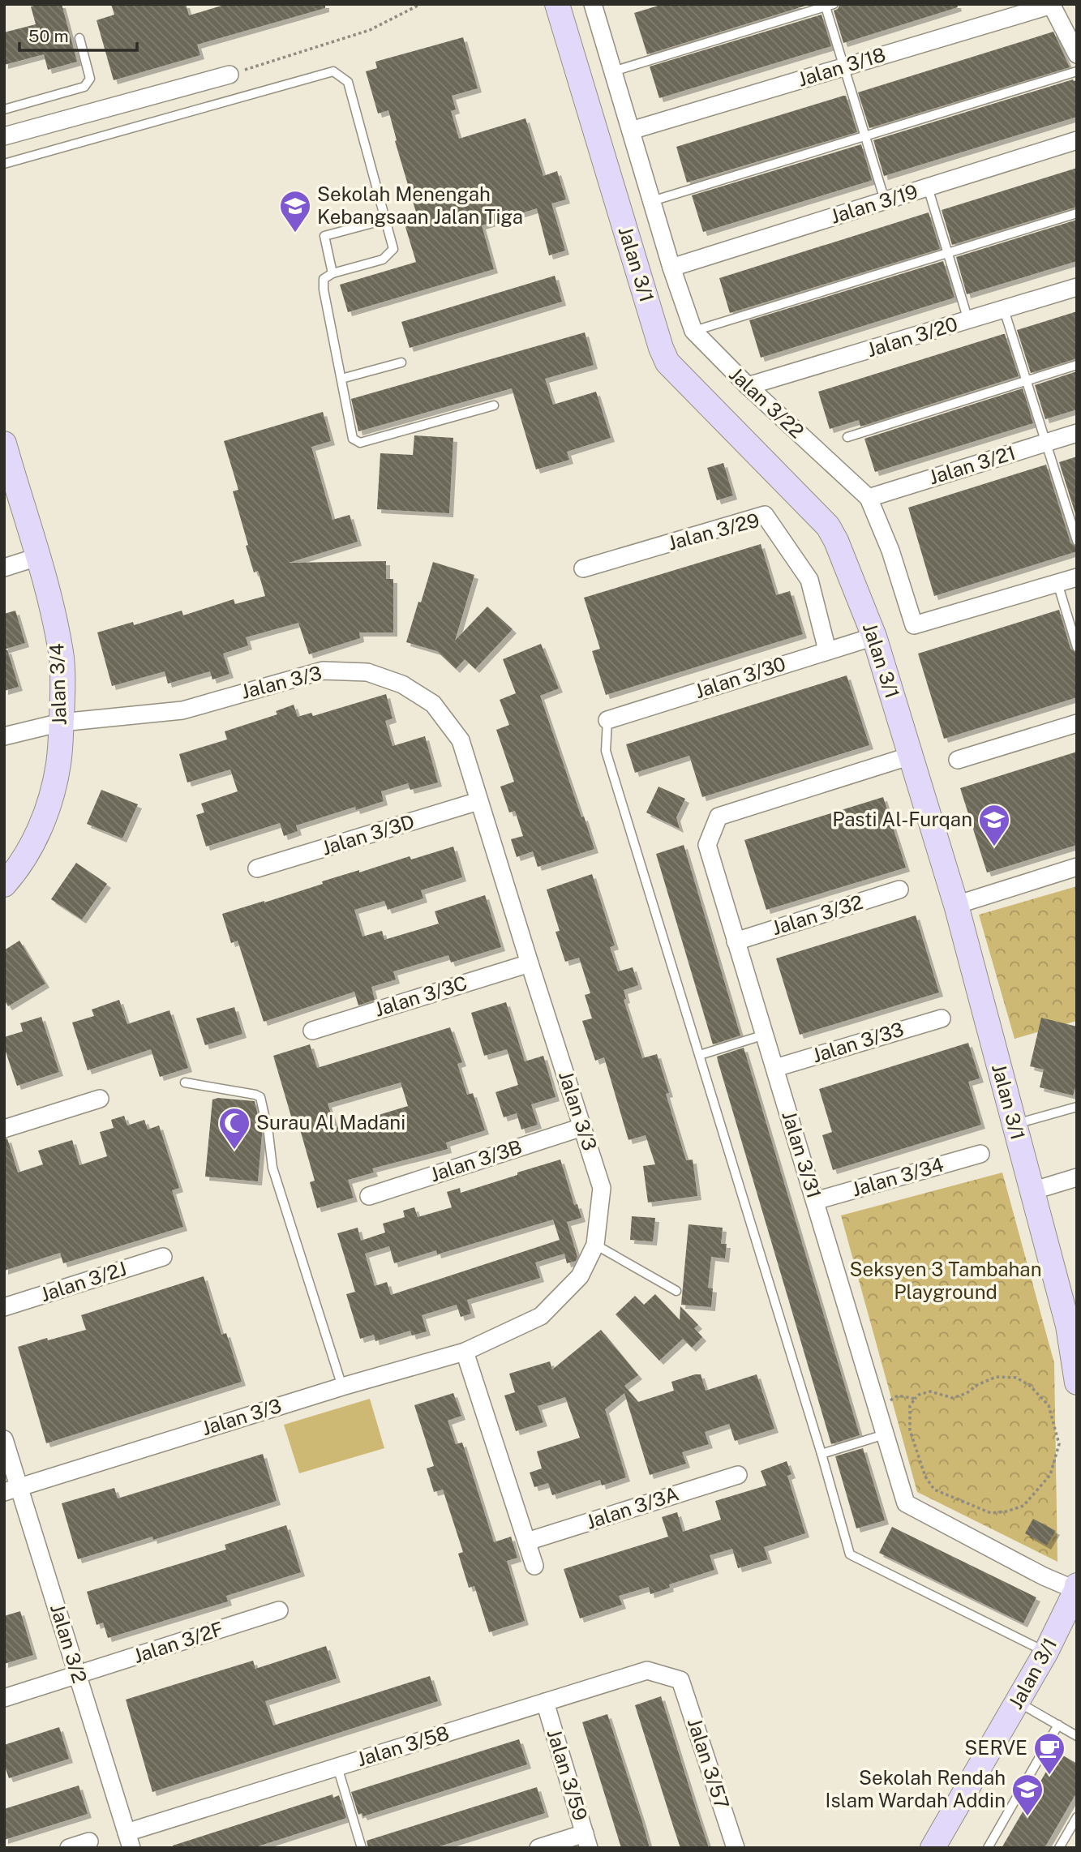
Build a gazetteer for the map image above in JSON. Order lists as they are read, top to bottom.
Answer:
{
  "streets": {
    "street": [
      "Jalan 3/18",
      "Jalan 3/19",
      "Jalan 3/1",
      "Jalan 3/20",
      "Jalan 3/22",
      "Jalan 3/21",
      "Jalan 3/29",
      "Jalan 3/30",
      "Jalan 3/3",
      "Jalan 3/4",
      "Jalan 3/3D",
      "Jalan 3/32",
      "Jalan 3/3C",
      "Jalan 3/33",
      "Jalan 3/31",
      "Jalan 3/3B",
      "Jalan 3/34",
      "Jalan 3/2J",
      "Jalan 3/3A",
      "Jalan 3/2F",
      "Jalan 3/2",
      "Jalan 3/58",
      "Jalan 3/57",
      "Jalan 3/59"
    ]
  },
  "crossings": [
    ["Jalan 3/18", "Jalan 3/22"],
    ["Jalan 3/19", "Jalan 3/22"],
    ["Jalan 3/1", "Jalan 3/30"],
    ["Jalan 3/1", "Jalan 3/31"],
    ["Jalan 3/20", "Jalan 3/22"],
    ["Jalan 3/22", "Jalan 3/21"],
    ["Jalan 3/29", "Jalan 3/30"],
    ["Jalan 3/3", "Jalan 3/4"],
    ["Jalan 3/3", "Jalan 3/3D"],
    ["Jalan 3/3", "Jalan 3/3C"],
    ["Jalan 3/3", "Jalan 3/3B"],
    ["Jalan 3/3", "Jalan 3/2"],
    ["Jalan 3/32", "Jalan 3/31"],
    ["Jalan 3/33", "Jalan 3/31"],
    ["Jalan 3/31", "Jalan 3/34"],
    ["Jalan 3/2F", "Jalan 3/2"],
    ["Jalan 3/2", "Jalan 3/58"],
    ["Jalan 3/58", "Jalan 3/57"],
    ["Jalan 3/58", "Jalan 3/59"]
  ],
  "parks": ["Seksyen 3 Tambahan Playground"],
  "places": {
    "school or university": ["Sekolah Menengah Kebangsaan Jalan Tiga", "Pasti Al-Furqan", "Sekolah Rendah Islam Wardah Addin"],
    "mosque": ["Surau Al Madani"],
    "cafe": ["SERVE"]
  },
  "scale_bar": "50 m"
}
